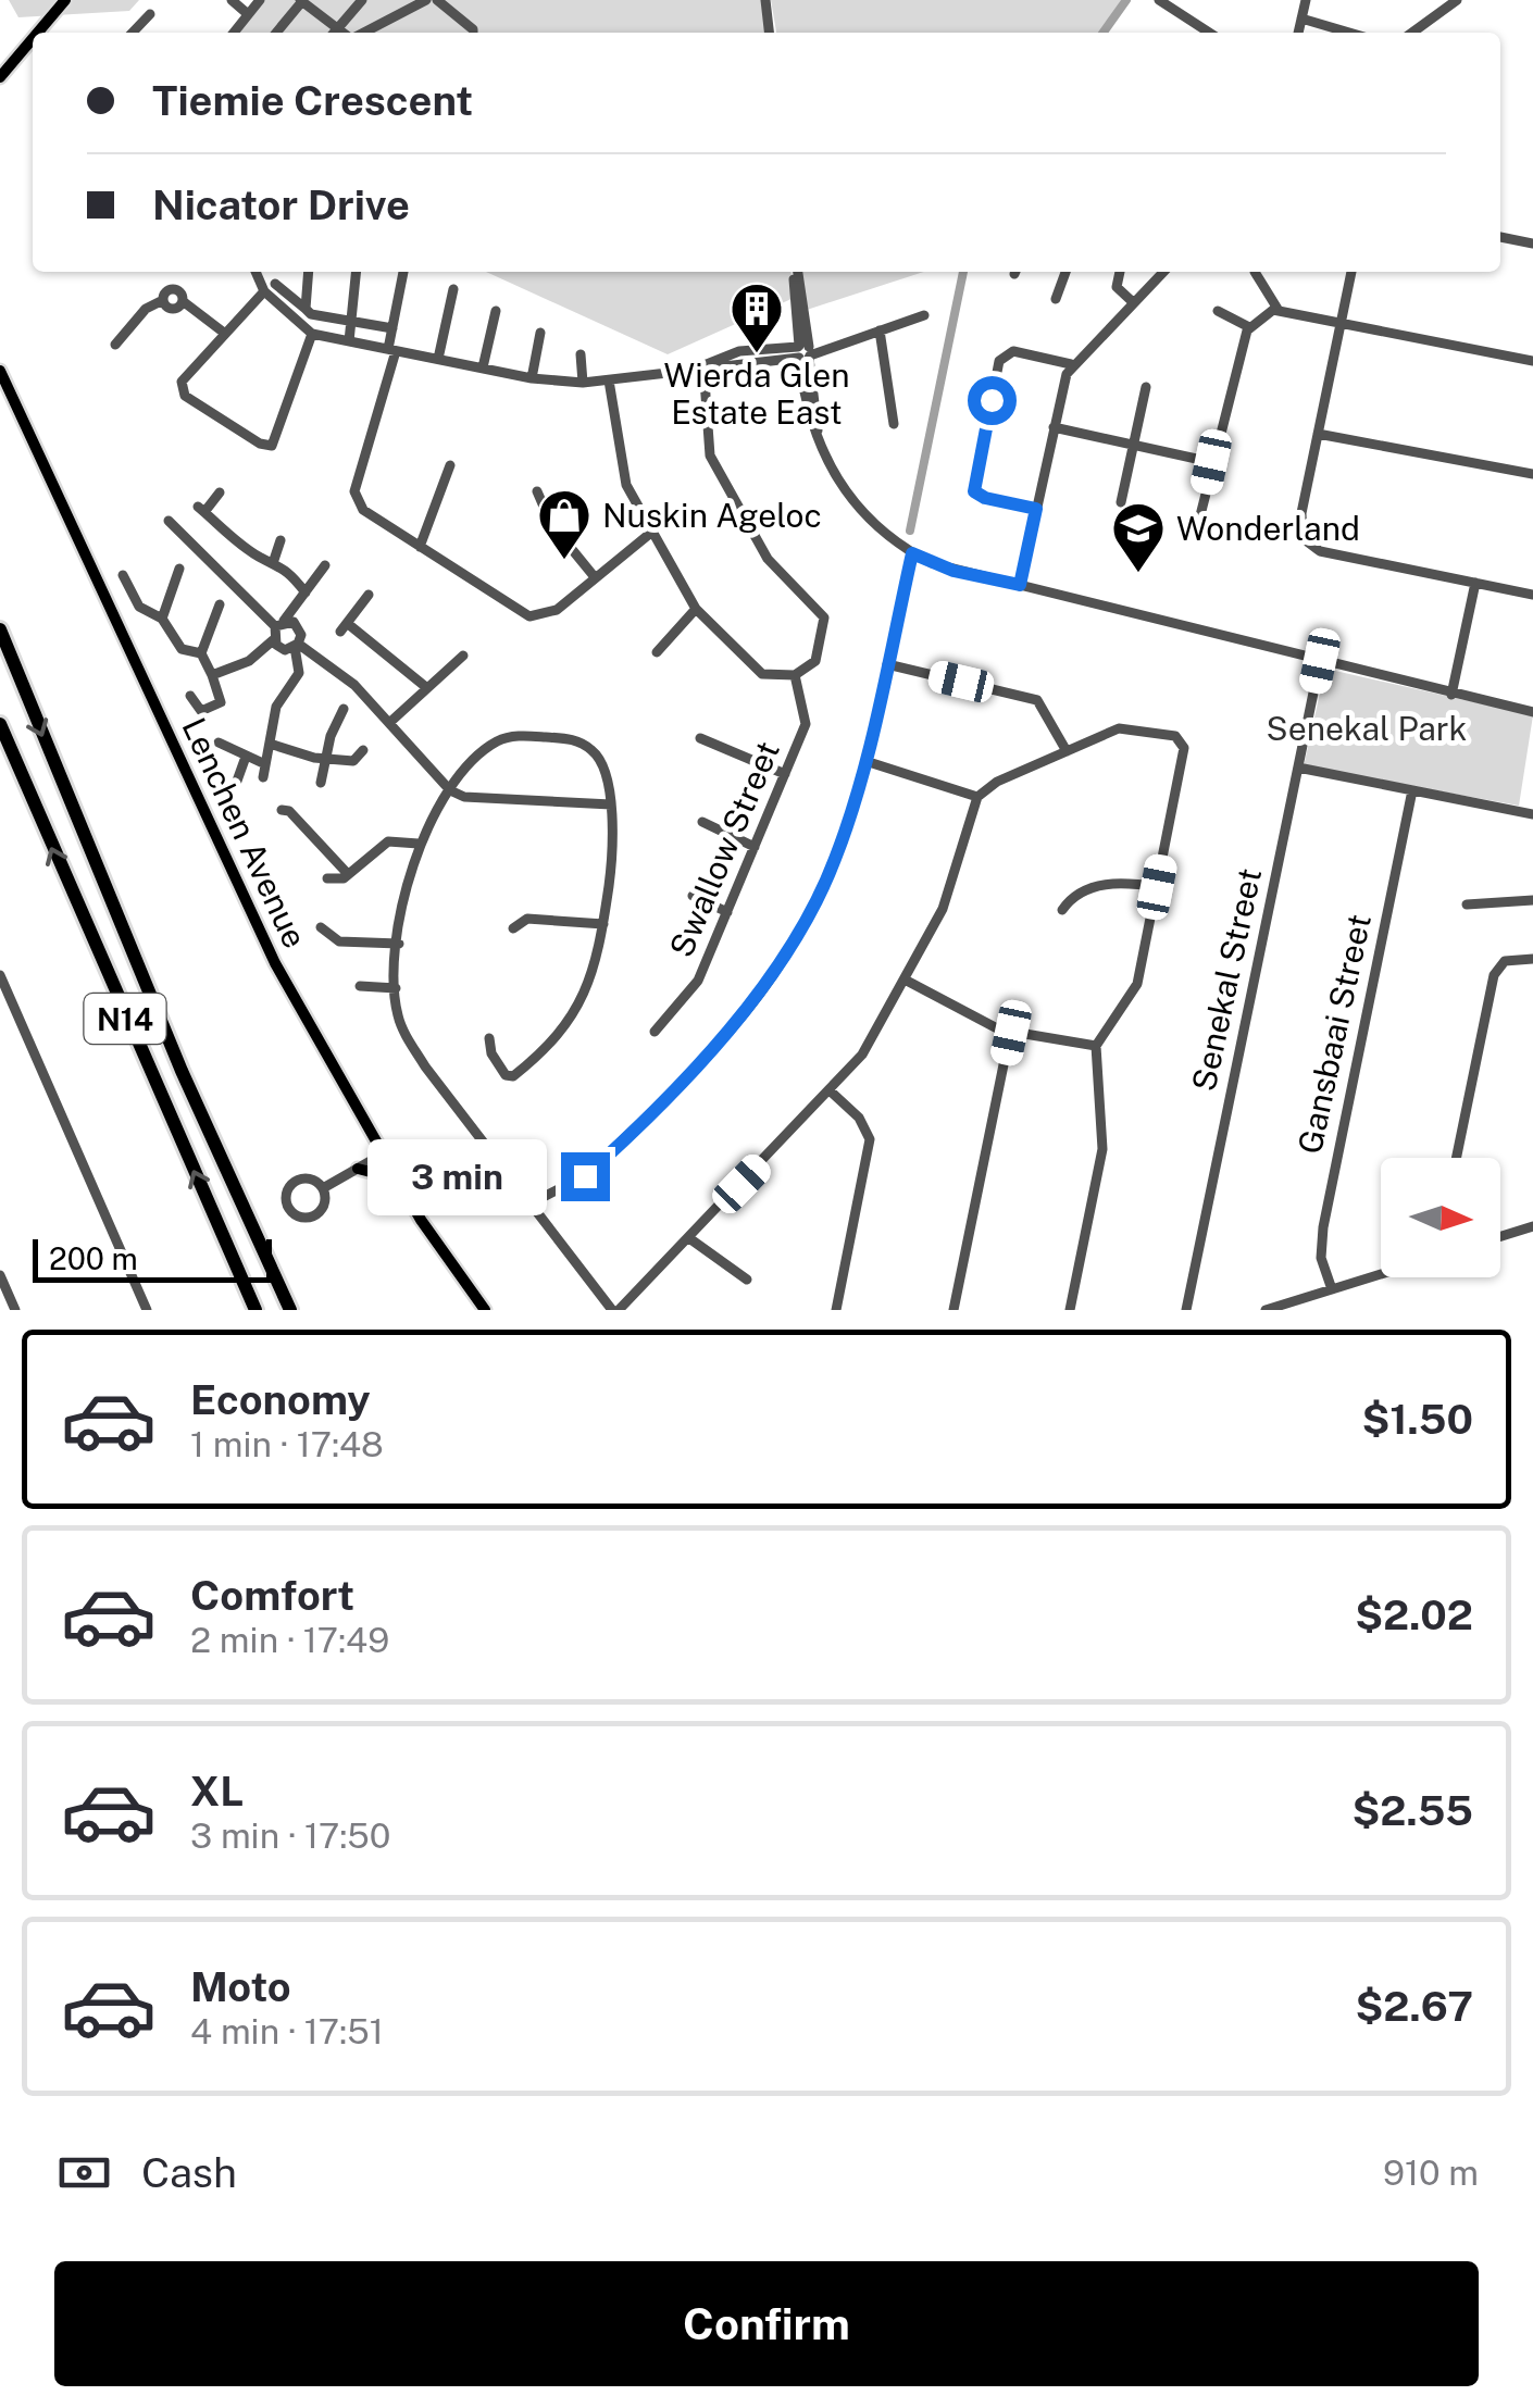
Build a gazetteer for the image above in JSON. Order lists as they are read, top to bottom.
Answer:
{
  "streets": {
    "highway": ["N14"],
    "main road": ["Lenchen Avenue"],
    "street": ["Swallow Street", "Senekal Street", "Gansbaai Street"]
  },
  "parks": ["Senekal Park"],
  "places": {
    "building": ["Wierda Glen Estate East"],
    "shop": ["Nuskin Ageloc"],
    "school or university": ["Wonderland"]
  },
  "scale_bar": "200 m",
  "north": "right",
  "page": {
    "banner": ["Tiemie Crescent", "Nicator Drive"],
    "bubble": "3 min",
    "scale": "200 m",
    "list": [
      {
        "name": "Economy",
        "note": "1 min · 17:48",
        "value": "$1.50"
      },
      {
        "name": "Comfort",
        "note": "2 min · 17:49",
        "value": "$2.02"
      },
      {
        "name": "XL",
        "note": "3 min · 17:50",
        "value": "$2.55"
      },
      {
        "name": "Moto",
        "note": "4 min · 17:51",
        "value": "$2.67"
      }
    ],
    "pay": ["Cash", "910 m"],
    "buttons": "Confirm"
  }
}
